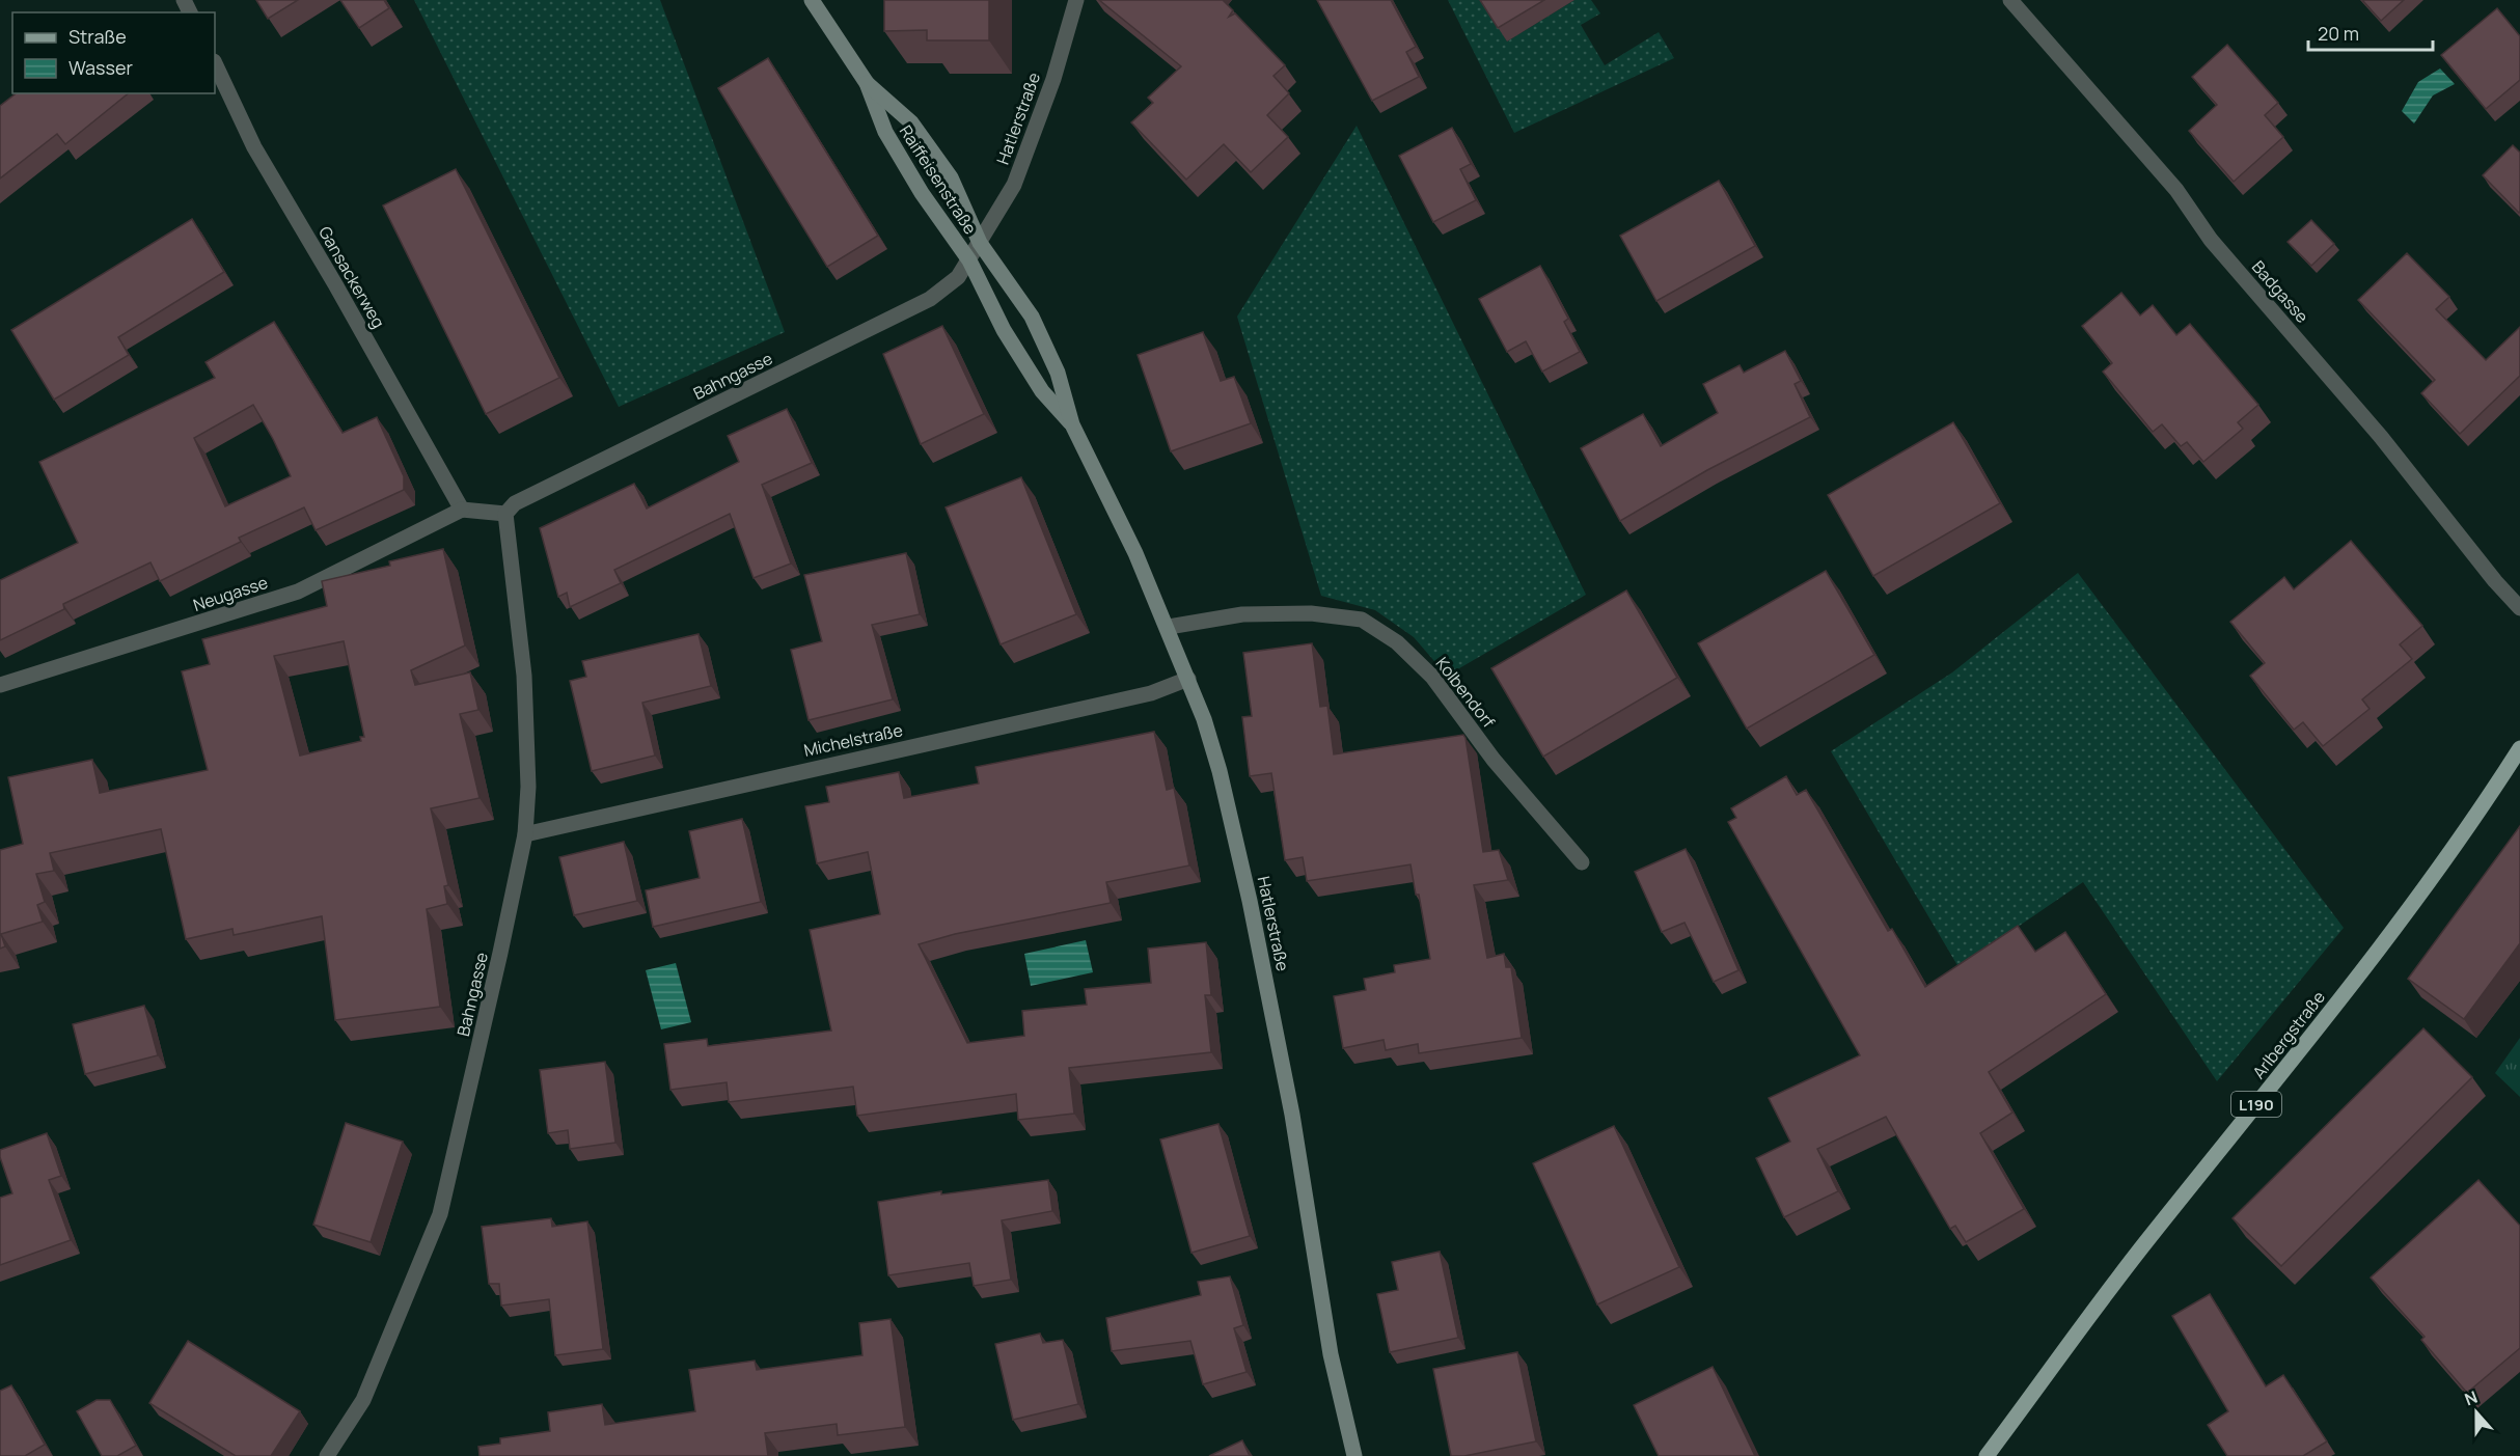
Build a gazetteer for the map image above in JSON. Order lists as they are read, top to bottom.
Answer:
{
  "streets": {
    "main road": ["Arlbergstraße", "L190"],
    "street": [
      "Hatlerstraße",
      "Raiffeisenstraße",
      "Gansackerweg",
      "Badgasse",
      "Bahngasse",
      "Neugasse",
      "Kolbendorf",
      "Michelstraße"
    ]
  },
  "crossings": [
    ["Hatlerstraße", "Raiffeisenstraße"],
    ["Hatlerstraße", "Bahngasse"],
    ["Hatlerstraße", "Kolbendorf"],
    ["Hatlerstraße", "Michelstraße"],
    ["Raiffeisenstraße", "Bahngasse"],
    ["Gansackerweg", "Neugasse"],
    ["Bahngasse", "Michelstraße"]
  ],
  "legend": ["Straße", "Wasser"],
  "scale_bar": "20 m",
  "north": "top"
}
